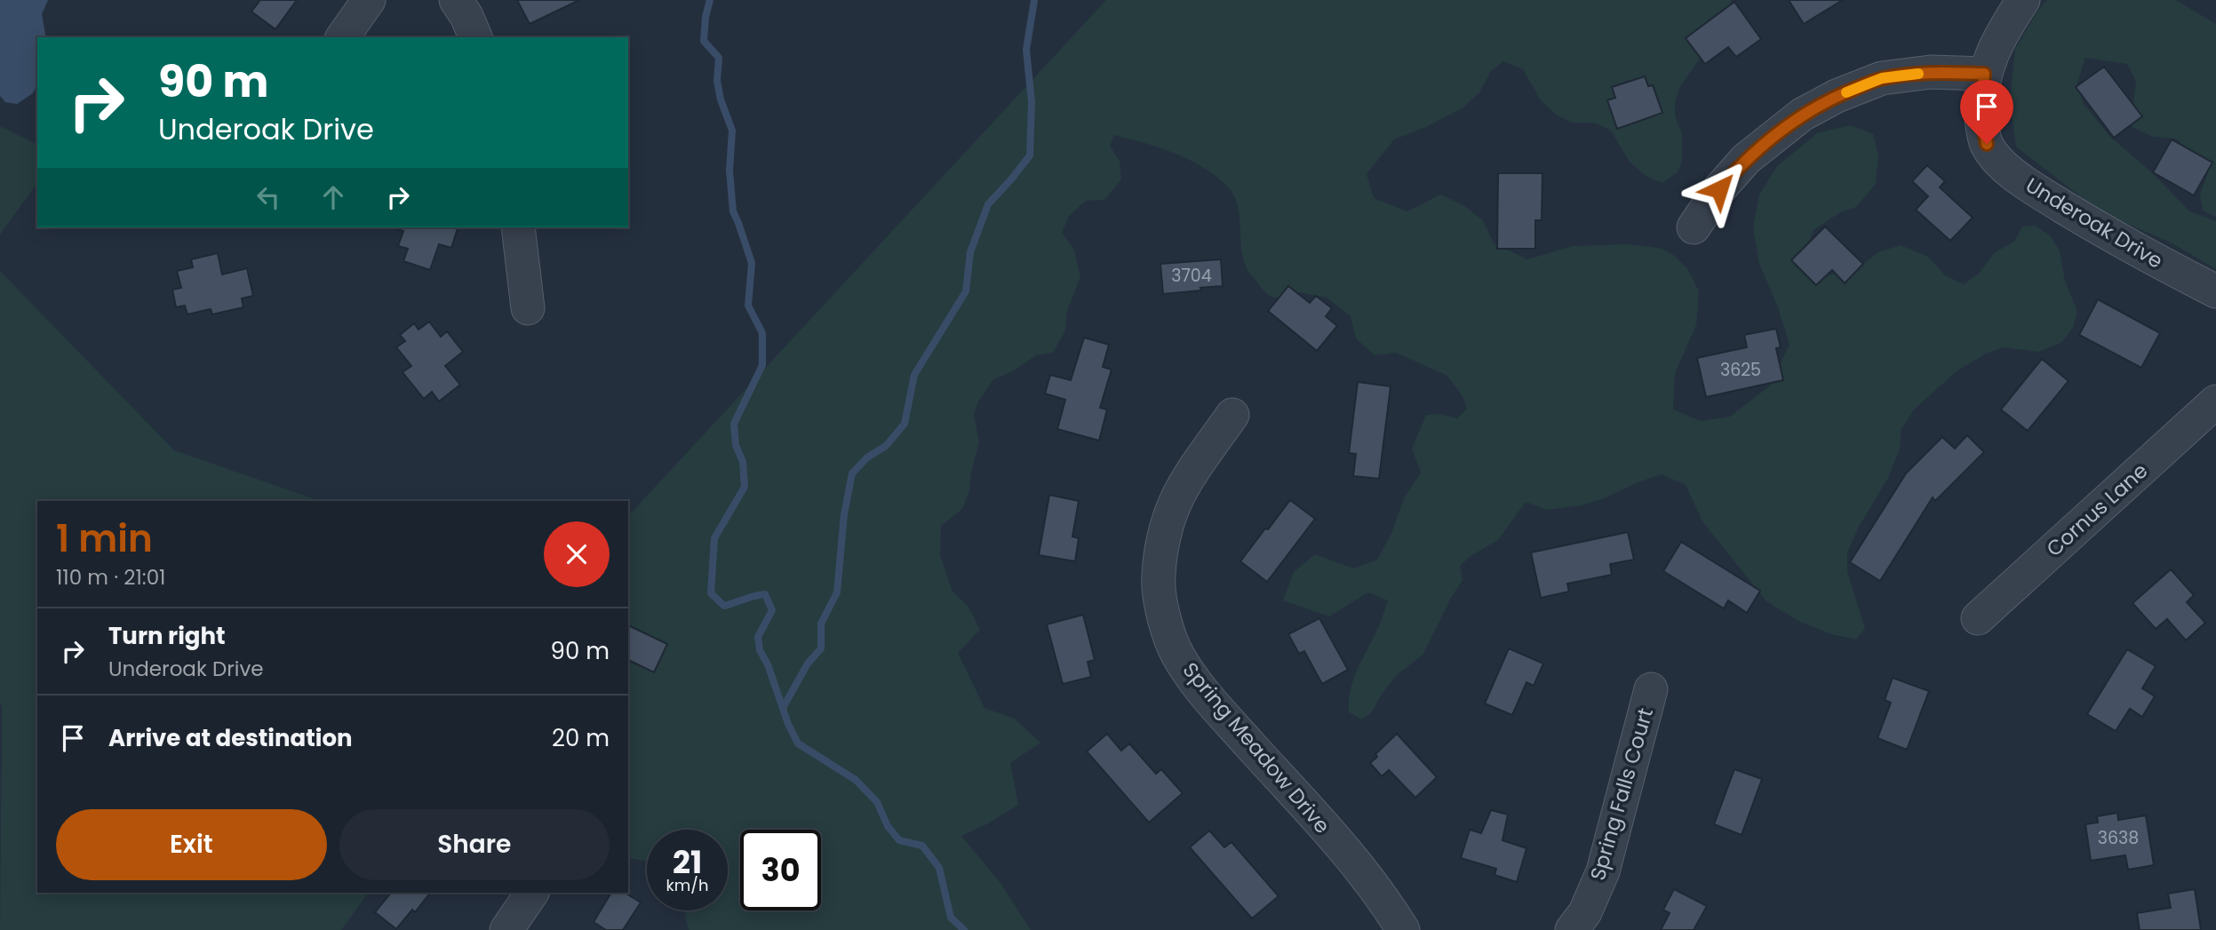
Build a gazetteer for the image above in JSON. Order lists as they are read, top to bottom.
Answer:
{
  "streets": {
    "street": [
      "Underoak Drive",
      "Cornus Lane",
      "Spring Meadow Drive",
      "Spring Falls Court"
    ]
  },
  "house_numbers": ["3704", "3625", "3638"],
  "page": {
    "turn": ["90 m", "Underoak Drive"],
    "heading": ["1 min", "110 m · 21:01"],
    "list": [
      {
        "name": "Turn right",
        "note": "Underoak Drive",
        "value": "90 m"
      },
      {
        "name": "Arrive at destination",
        "value": "20 m"
      }
    ],
    "buttons": ["Exit", "Share"],
    "speed": "21 km/h",
    "limit": "30"
  }
}
